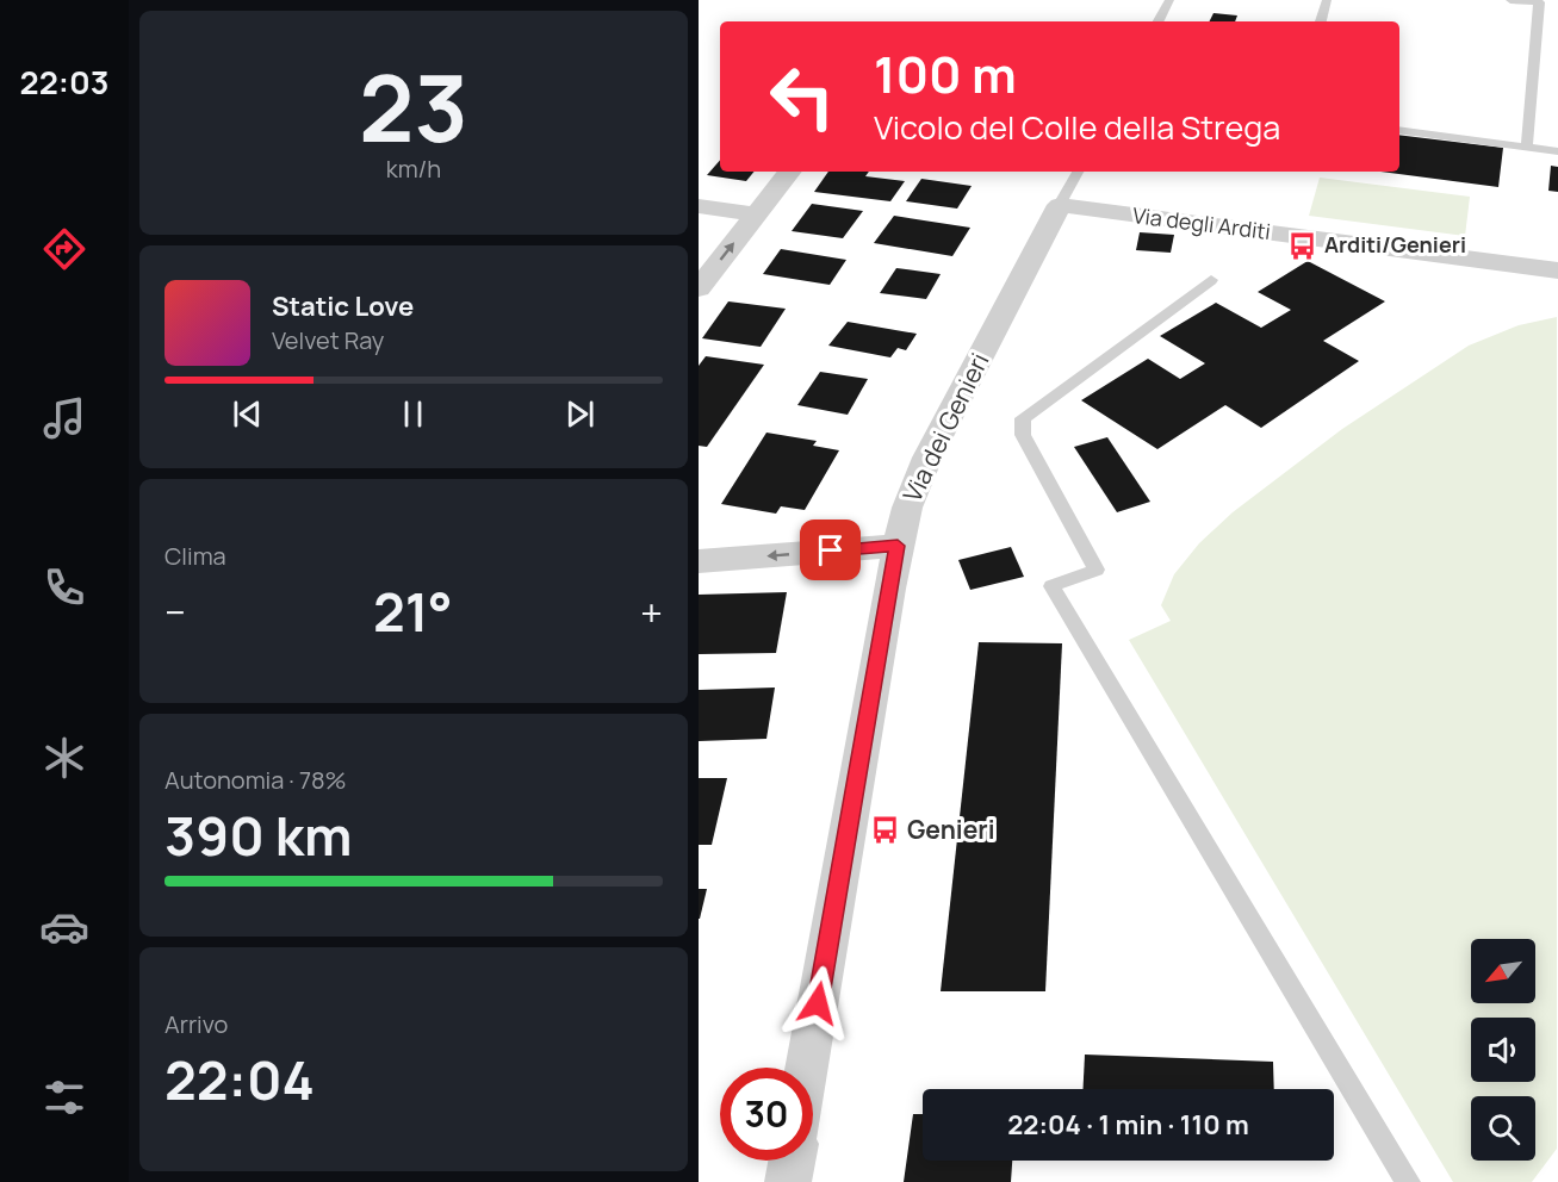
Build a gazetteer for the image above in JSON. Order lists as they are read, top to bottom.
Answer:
{
  "streets": {
    "street": ["Via degli Arditi", "Via dei Genieri"]
  },
  "crossings": [
    ["Via degli Arditi", "Via dei Genieri"]
  ],
  "places": {
    "bus stop": ["Arditi/Genieri", "Genieri"]
  },
  "north": "bottom left",
  "page": {
    "tabs": "22:03",
    "tile": [
      ["23", "km/h"],
      "Clima",
      ["Autonomia · 78%", "390 km"],
      ["Arrivo", "22:04"]
    ],
    "turn": ["100 m", "Vicolo del Colle della Strega"],
    "song": ["Static Love", "Velvet Ray"],
    "heat": ["−", "21°", "+"],
    "limit": "30",
    "trip": "22:04 · 1 min · 110 m"
  }
}
